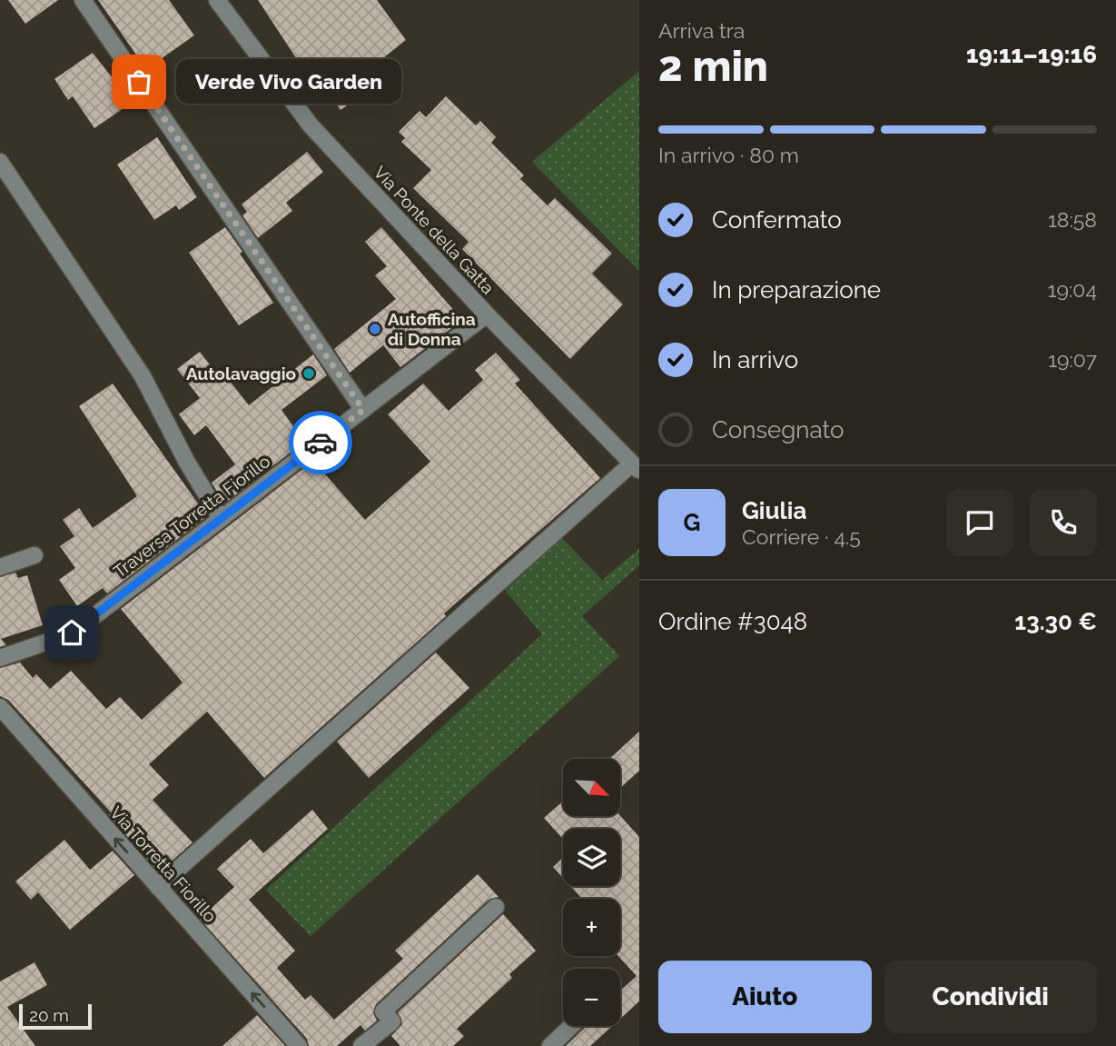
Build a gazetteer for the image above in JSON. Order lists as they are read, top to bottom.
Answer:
{
  "streets": {
    "street": ["Via Ponte della Gatta", "Traversa Torretta Fiorillo", "Via Torretta Fiorillo"]
  },
  "crossings": [
    ["Via Ponte della Gatta", "Traversa Torretta Fiorillo"]
  ],
  "one_way": ["Via Torretta Fiorillo"],
  "places": ["Verde Vivo Garden", "Autofficina di Donna", "Autolavaggio"],
  "scale_bar": "20 m",
  "north": "bottom right",
  "page": {
    "heading": ["2 min", "Arriva tra", "19:11–19:16"],
    "panel": [
      "Giulia",
      "Corriere · 4.5",
      "Ordine #3048",
      "13.30 €"
    ],
    "bubble": "Verde Vivo Garden",
    "bar": "In arrivo · 80 m",
    "list": [
      ["Confermato", "18:58"],
      ["In preparazione", "19:04"],
      ["In arrivo", "19:07"],
      "Consegnato"
    ],
    "round": "G",
    "map_buttons": ["+", "−"],
    "buttons": ["Aiuto", "Condividi"],
    "scale": "20 m"
  }
}
